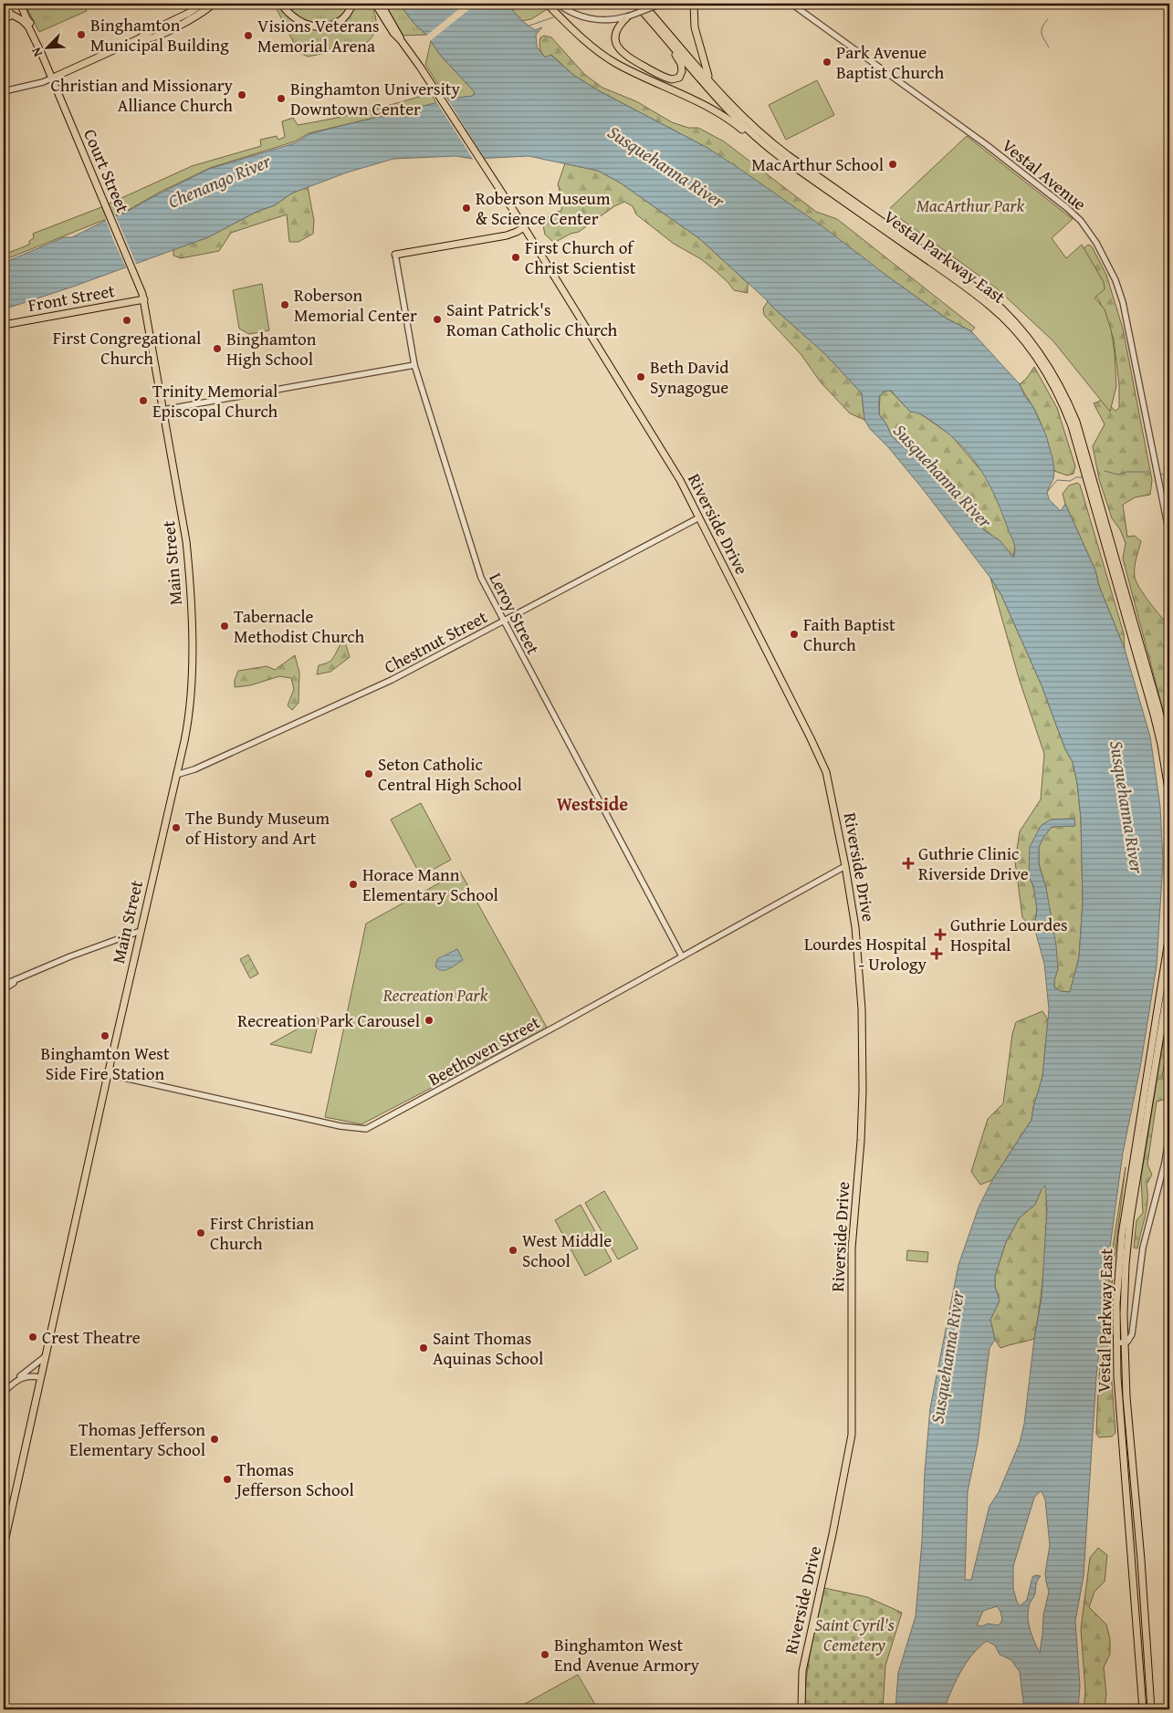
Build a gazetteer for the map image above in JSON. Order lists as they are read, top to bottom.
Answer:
{
  "streets": {
    "main road": [
      "Court Street",
      "Vestal Parkway East",
      "Front Street",
      "Riverside Drive",
      "Main Street"
    ],
    "street": [
      "Vestal Avenue",
      "Leroy Street",
      "Chestnut Street",
      "Beethoven Street"
    ]
  },
  "crossings": [
    ["Court Street", "Front Street"],
    ["Court Street", "Main Street"],
    ["Front Street", "Main Street"],
    ["Riverside Drive", "Chestnut Street"],
    ["Riverside Drive", "Beethoven Street"],
    ["Main Street", "Chestnut Street"],
    ["Main Street", "Beethoven Street"],
    ["Leroy Street", "Chestnut Street"],
    ["Leroy Street", "Beethoven Street"]
  ],
  "districts": ["Westside"],
  "water": ["Susquehanna River", "Chenango River"],
  "parks": ["MacArthur Park", "Recreation Park", "Saint Cyril's Cemetery"],
  "places": {
    "other": [
      "Binghamton Municipal Building",
      "Visions Veterans Memorial Arena",
      "Park Avenue Baptist Church",
      "Christian and Missionary Alliance Church",
      "Binghamton University Downtown Center",
      "MacArthur School",
      "Roberson Museum & Science Center",
      "First Church of Christ Scientist",
      "Roberson Memorial Center",
      "Saint Patrick's Roman Catholic Church",
      "First Congregational Church",
      "Binghamton High School",
      "Beth David Synagogue",
      "Trinity Memorial Episcopal Church",
      "Tabernacle Methodist Church",
      "Faith Baptist Church",
      "Seton Catholic Central High School",
      "The Bundy Museum of History and Art",
      "Horace Mann Elementary School",
      "Recreation Park Carousel",
      "Binghamton West Side Fire Station",
      "First Christian Church",
      "West Middle School",
      "Crest Theatre",
      "Saint Thomas Aquinas School",
      "Thomas Jefferson Elementary School",
      "Thomas Jefferson School",
      "Binghamton West End Avenue Armory"
    ],
    "health": ["Guthrie Clinic Riverside Drive", "Guthrie Lourdes Hospital", "Lourdes Hospital - Urology"]
  },
  "north": "bottom left"
}
